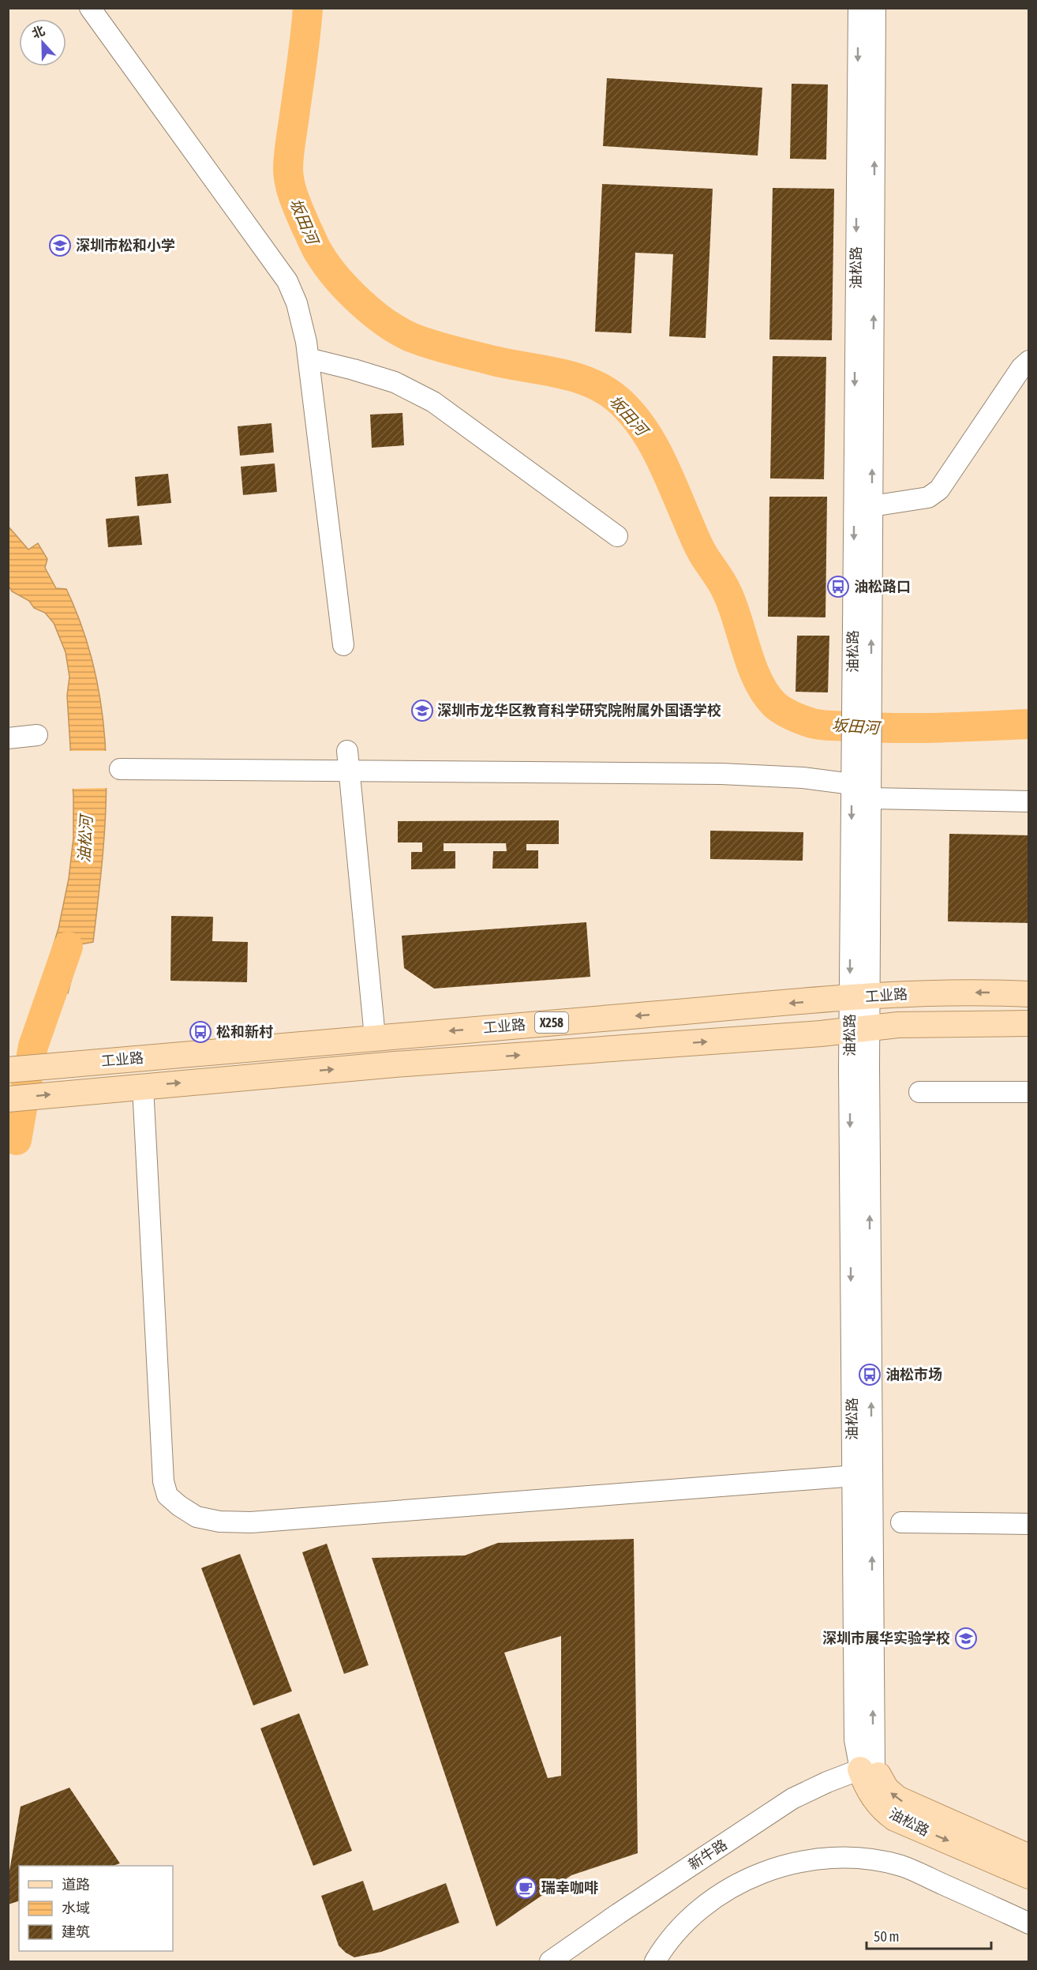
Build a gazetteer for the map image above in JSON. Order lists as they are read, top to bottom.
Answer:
{
  "streets": {
    "main road": ["油松路", "工业路", "X258"],
    "street": ["新牛路"]
  },
  "crossings": [
    ["油松路", "工业路"],
    ["油松路", "新牛路"]
  ],
  "water": ["坂田河", "油松河"],
  "places": {
    "school or university": ["深圳市松和小学", "深圳市龙华区教育科学研究院附属外国语学校", "深圳市展华实验学校"],
    "bus stop": ["油松路口", "松和新村", "油松市场"],
    "cafe": ["瑞幸咖啡"]
  },
  "legend": ["道路", "水域", "建筑"],
  "scale_bar": "50 m",
  "north": "top"
}
